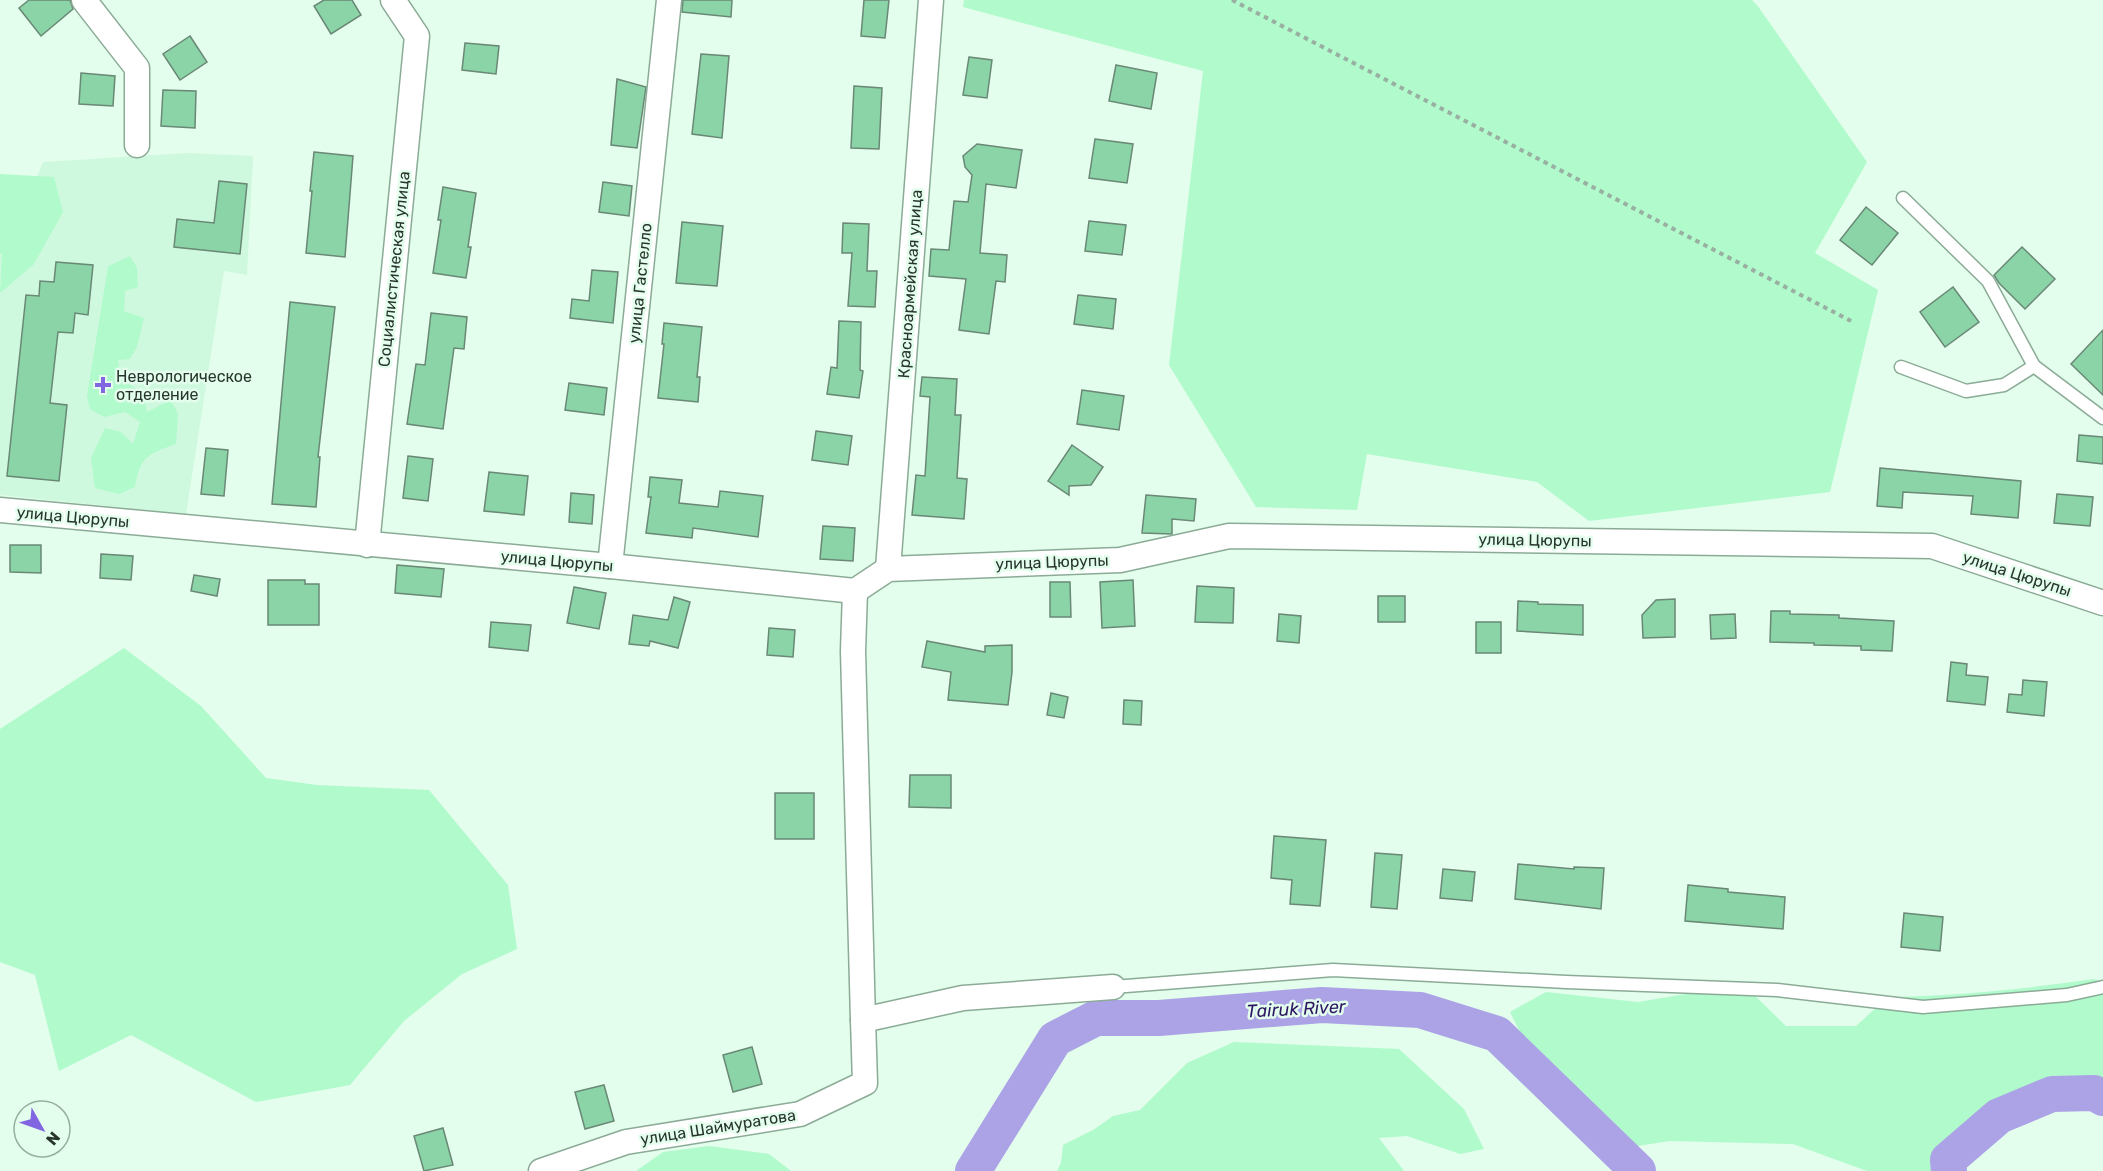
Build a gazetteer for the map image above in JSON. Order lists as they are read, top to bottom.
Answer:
{
  "streets": {
    "street": [
      "Социалистическая улица",
      "улица Гастелло",
      "Красноармейская улица",
      "улица Цюрупы",
      "улица Шаймуратова"
    ]
  },
  "crossings": [
    ["Социалистическая улица", "улица Цюрупы"],
    ["улица Гастелло", "улица Цюрупы"],
    ["Красноармейская улица", "улица Цюрупы"]
  ],
  "water": ["Tairuk River"],
  "places": {
    "health": ["Неврологическое отделение"]
  },
  "north": "bottom right"
}
